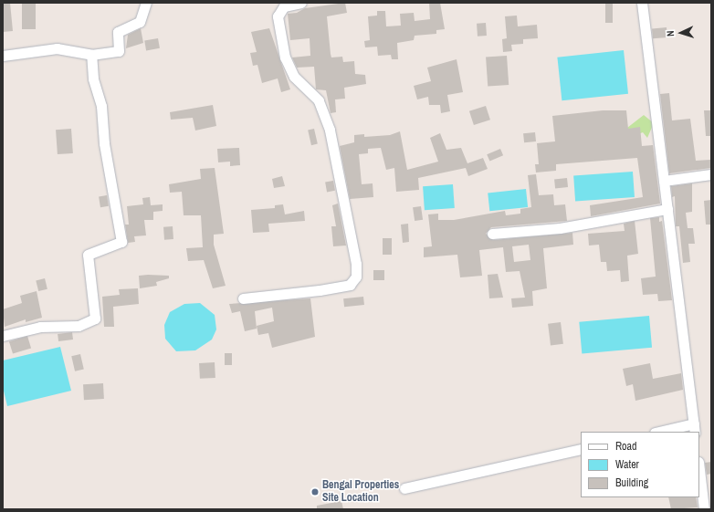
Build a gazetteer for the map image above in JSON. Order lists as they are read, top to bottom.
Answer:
{
  "places": ["Bengal Properties Site Location"],
  "legend": ["Road", "Water", "Building"],
  "north": "left"
}
